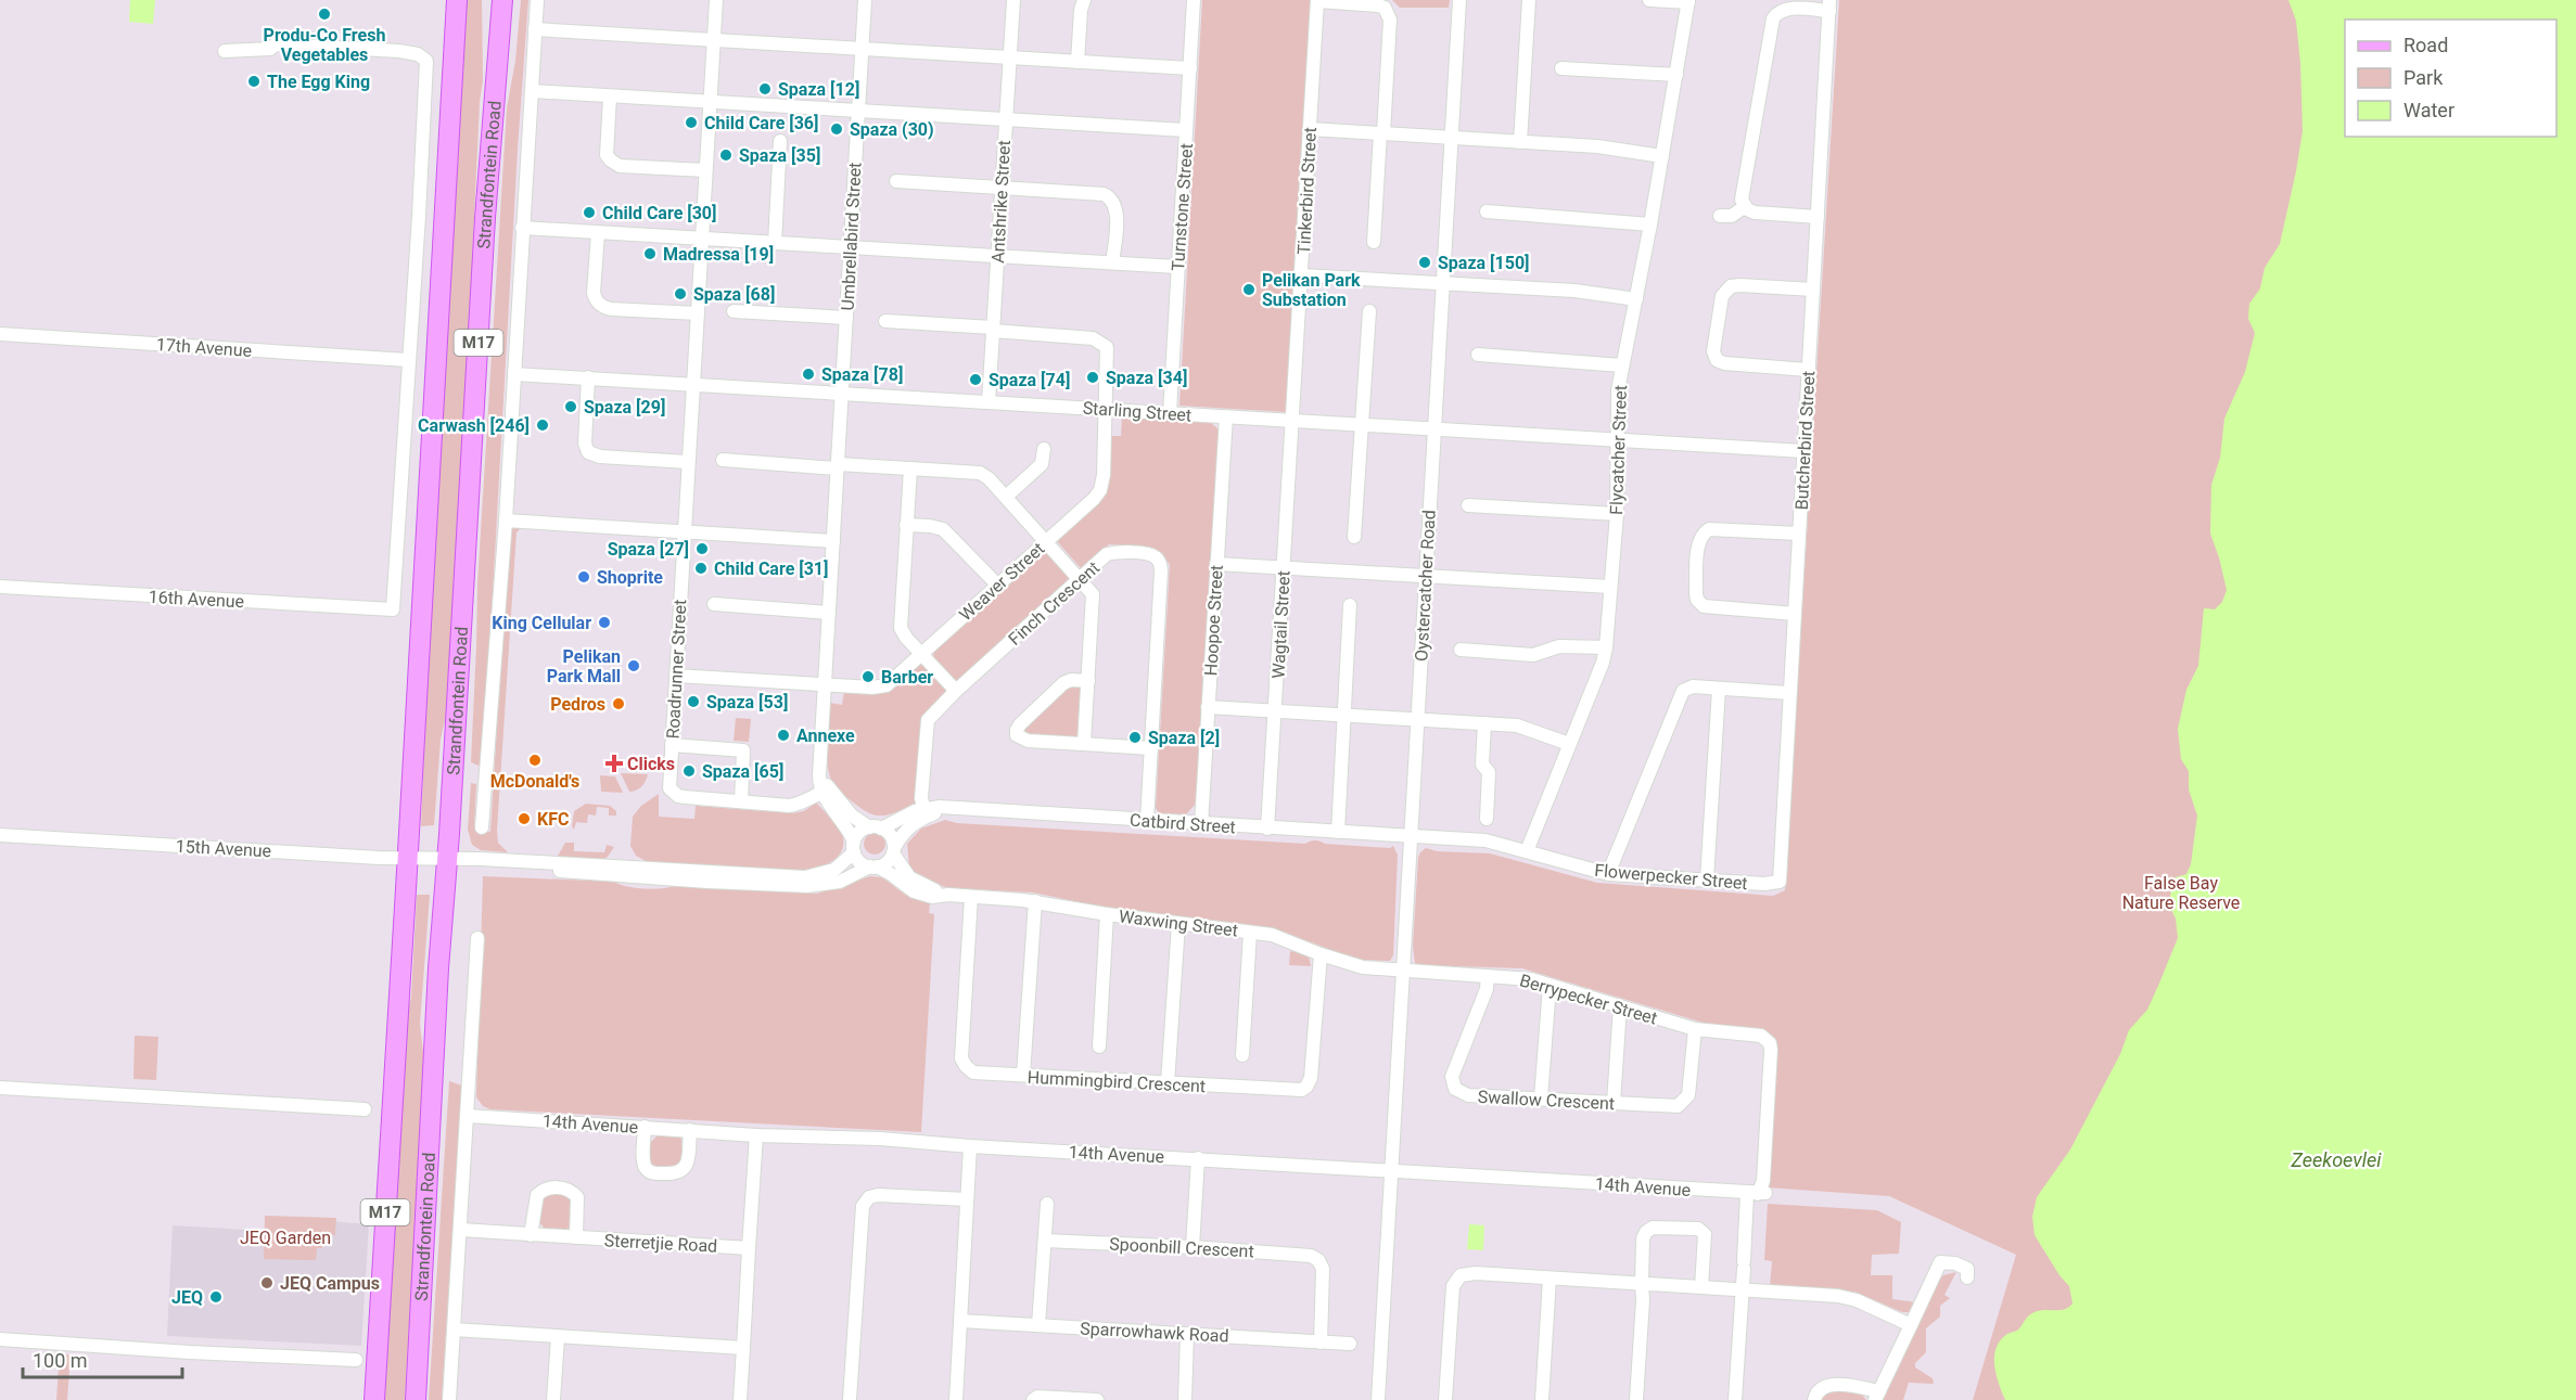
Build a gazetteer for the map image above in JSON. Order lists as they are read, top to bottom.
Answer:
{
  "streets": {
    "main road": ["Strandfontein Road", "M17"],
    "street": [
      "Tinkerbird Street",
      "Antshrike Street",
      "Turnstone Street",
      "Umbrellabird Street",
      "17th Avenue",
      "Starling Street",
      "Butcherbird Street",
      "Flycatcher Street",
      "Weaver Street",
      "Oystercatcher Road",
      "16th Avenue",
      "Finch Crescent",
      "Hoopoe Street",
      "Wagtail Street",
      "Roadrunner Street",
      "Catbird Street",
      "15th Avenue",
      "Flowerpecker Street",
      "Waxwing Street",
      "Berrypecker Street",
      "Hummingbird Crescent",
      "Swallow Crescent",
      "14th Avenue",
      "Sterretjie Road",
      "Spoonbill Crescent",
      "Sparrowhawk Road"
    ]
  },
  "crossings": [
    ["Strandfontein Road", "Starling Street"],
    ["Strandfontein Road", "15th Avenue"],
    ["Strandfontein Road", "14th Avenue"],
    ["Strandfontein Road", "Sterretjie Road"],
    ["Tinkerbird Street", "Starling Street"],
    ["Tinkerbird Street", "Wagtail Street"],
    ["Antshrike Street", "Starling Street"],
    ["Antshrike Street", "Weaver Street"],
    ["Turnstone Street", "Starling Street"],
    ["Umbrellabird Street", "Starling Street"],
    ["Umbrellabird Street", "Weaver Street"],
    ["Umbrellabird Street", "Roadrunner Street"],
    ["M17", "15th Avenue"],
    ["17th Avenue", "16th Avenue"],
    ["Starling Street", "Butcherbird Street"],
    ["Starling Street", "Flycatcher Street"],
    ["Starling Street", "Weaver Street"],
    ["Starling Street", "Oystercatcher Road"],
    ["Starling Street", "Hoopoe Street"],
    ["Starling Street", "Wagtail Street"],
    ["Starling Street", "Roadrunner Street"],
    ["Butcherbird Street", "Flowerpecker Street"],
    ["Flycatcher Street", "Flowerpecker Street"],
    ["Weaver Street", "Roadrunner Street"],
    ["Oystercatcher Road", "Catbird Street"],
    ["Oystercatcher Road", "Flowerpecker Street"],
    ["Oystercatcher Road", "Waxwing Street"],
    ["Oystercatcher Road", "Berrypecker Street"],
    ["Oystercatcher Road", "14th Avenue"],
    ["Finch Crescent", "Catbird Street"],
    ["Hoopoe Street", "Catbird Street"],
    ["Wagtail Street", "Catbird Street"],
    ["Catbird Street", "Flowerpecker Street"],
    ["Catbird Street", "Waxwing Street"],
    ["Waxwing Street", "Berrypecker Street"],
    ["Waxwing Street", "Hummingbird Crescent"],
    ["Berrypecker Street", "Swallow Crescent"],
    ["Berrypecker Street", "14th Avenue"],
    ["Spoonbill Crescent", "Sparrowhawk Road"]
  ],
  "water": ["Zeekoevlei"],
  "parks": ["False Bay Nature Reserve", "JEQ Garden"],
  "places": {
    "other": [
      "Produ-Co Fresh Vegetables",
      "The Egg King",
      "Spaza [12]",
      "Child Care [36]",
      "Spaza (30)",
      "Spaza [35]",
      "Child Care [30]",
      "Madressa [19]",
      "Spaza [150]",
      "Pelikan Park Substation",
      "Spaza [68]",
      "Spaza [78]",
      "Spaza [34]",
      "Spaza [74]",
      "Spaza [29]",
      "Carwash [246]",
      "Spaza [27]",
      "Child Care [31]",
      "Shoprite",
      "King Cellular",
      "Pelikan Park Mall",
      "Barber",
      "Spaza [53]",
      "Pedros",
      "Annexe",
      "Spaza [2]",
      "McDonald's",
      "Spaza [65]",
      "KFC",
      "JEQ Campus",
      "JEQ"
    ],
    "health": ["Clicks"]
  },
  "legend": ["Road", "Park", "Water"],
  "scale_bar": "100 m"
}
